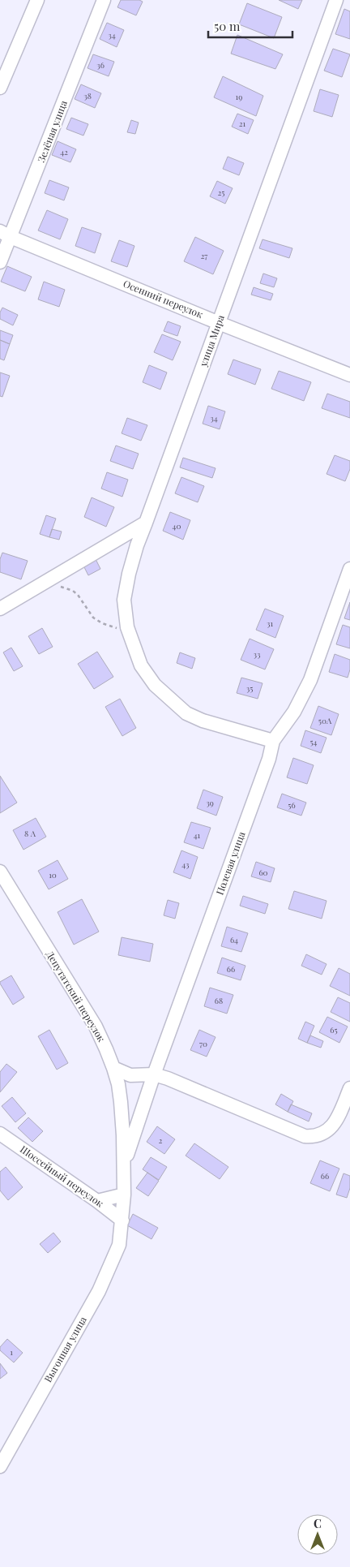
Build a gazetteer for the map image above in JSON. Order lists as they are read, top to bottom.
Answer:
{
  "streets": {
    "street": [
      "Зелёная улица",
      "Осенний переулок",
      "улица Мира",
      "Полевая улица",
      "Депутатский переулок",
      "Шоссейный переулок",
      "Выгонная улица"
    ]
  },
  "crossings": [
    ["Зелёная улица", "Осенний переулок"],
    ["Осенний переулок", "улица Мира"],
    ["улица Мира", "Полевая улица"],
    ["Полевая улица", "Депутатский переулок"],
    ["Депутатский переулок", "Шоссейный переулок"],
    ["Депутатский переулок", "Выгонная улица"],
    ["Шоссейный переулок", "Выгонная улица"]
  ],
  "house_numbers": [
    "34",
    "36",
    "38",
    "19",
    "21",
    "42",
    "25",
    "27",
    "34",
    "40",
    "31",
    "33",
    "35",
    "50А",
    "54",
    "39",
    "56",
    "8 А",
    "41",
    "43",
    "60",
    "10",
    "64",
    "66",
    "68",
    "65",
    "70",
    "2",
    "66",
    "1"
  ],
  "scale_bar": "50 m",
  "north": "top"
}
